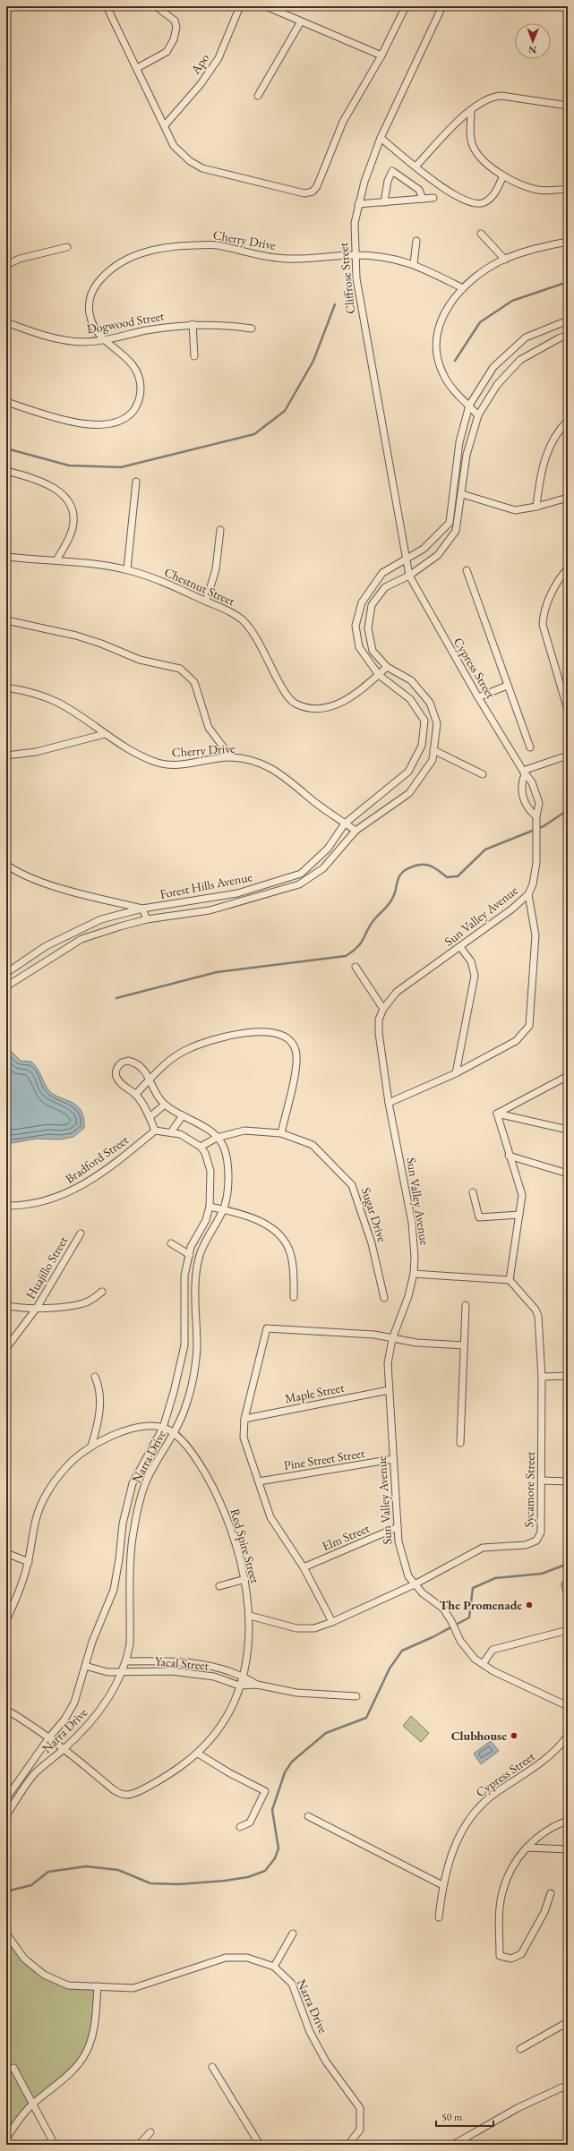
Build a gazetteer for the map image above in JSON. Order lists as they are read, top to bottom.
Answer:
{
  "streets": {
    "street": [
      "Apo",
      "Cherry Drive",
      "Cliffrose Street",
      "Dogwood Street",
      "Chestnut Street",
      "Cypress Street",
      "Forest Hills Avenue",
      "Sun Valley Avenue",
      "Bradford Street",
      "Sugar Drive",
      "Huajillo Street",
      "Maple Street",
      "Narra Drive",
      "Pine Street Street",
      "Sycamore Street",
      "Elm Street",
      "Red Spire Street",
      "Yacal Street"
    ]
  },
  "crossings": [
    ["Cherry Drive", "Cliffrose Street"],
    ["Cherry Drive", "Dogwood Street"],
    ["Cherry Drive", "Forest Hills Avenue"],
    ["Cliffrose Street", "Cypress Street"],
    ["Cliffrose Street", "Forest Hills Avenue"],
    ["Chestnut Street", "Forest Hills Avenue"],
    ["Cypress Street", "Forest Hills Avenue"],
    ["Cypress Street", "Sun Valley Avenue"],
    ["Sun Valley Avenue", "Maple Street"],
    ["Sun Valley Avenue", "Pine Street Street"],
    ["Sun Valley Avenue", "Sycamore Street"],
    ["Sun Valley Avenue", "Elm Street"],
    ["Sugar Drive", "Narra Drive"],
    ["Narra Drive", "Red Spire Street"],
    ["Narra Drive", "Yacal Street"],
    ["Sycamore Street", "Red Spire Street"],
    ["Red Spire Street", "Yacal Street"]
  ],
  "places": ["The Promenade", "Clubhouse"],
  "scale_bar": "50 m",
  "north": "bottom"
}
